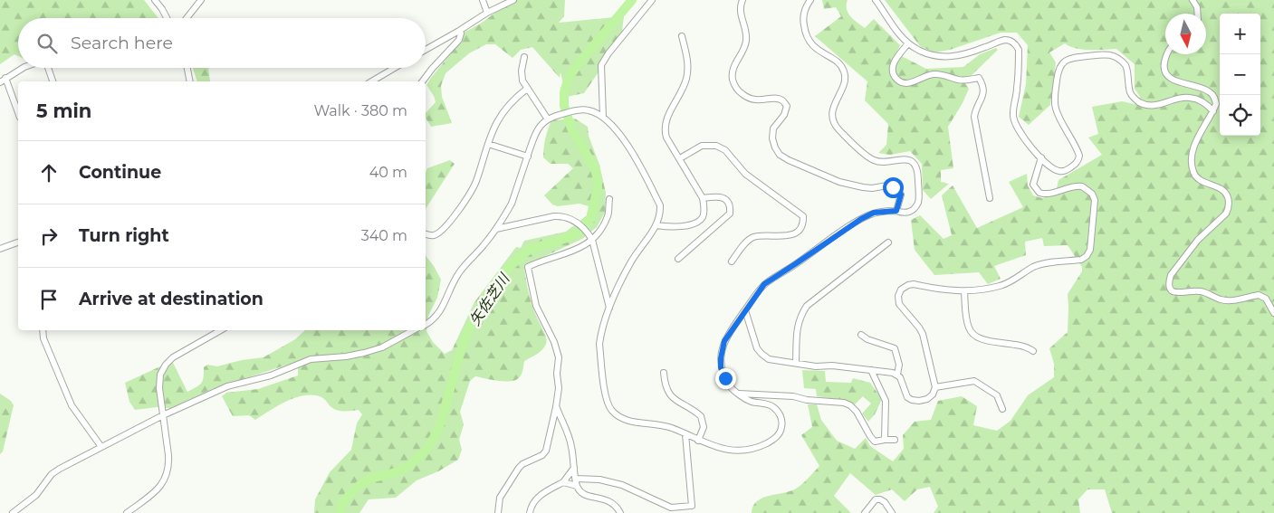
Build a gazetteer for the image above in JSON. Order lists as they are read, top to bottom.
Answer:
{
  "water": ["矢佐芝川"],
  "north": "bottom",
  "page": {
    "map_buttons": ["+", "−"],
    "search": "Search here",
    "heading": ["5 min", "Walk · 380 m"],
    "list": [
      ["Continue", "40 m"],
      ["Turn right", "340 m"],
      "Arrive at destination"
    ]
  }
}
